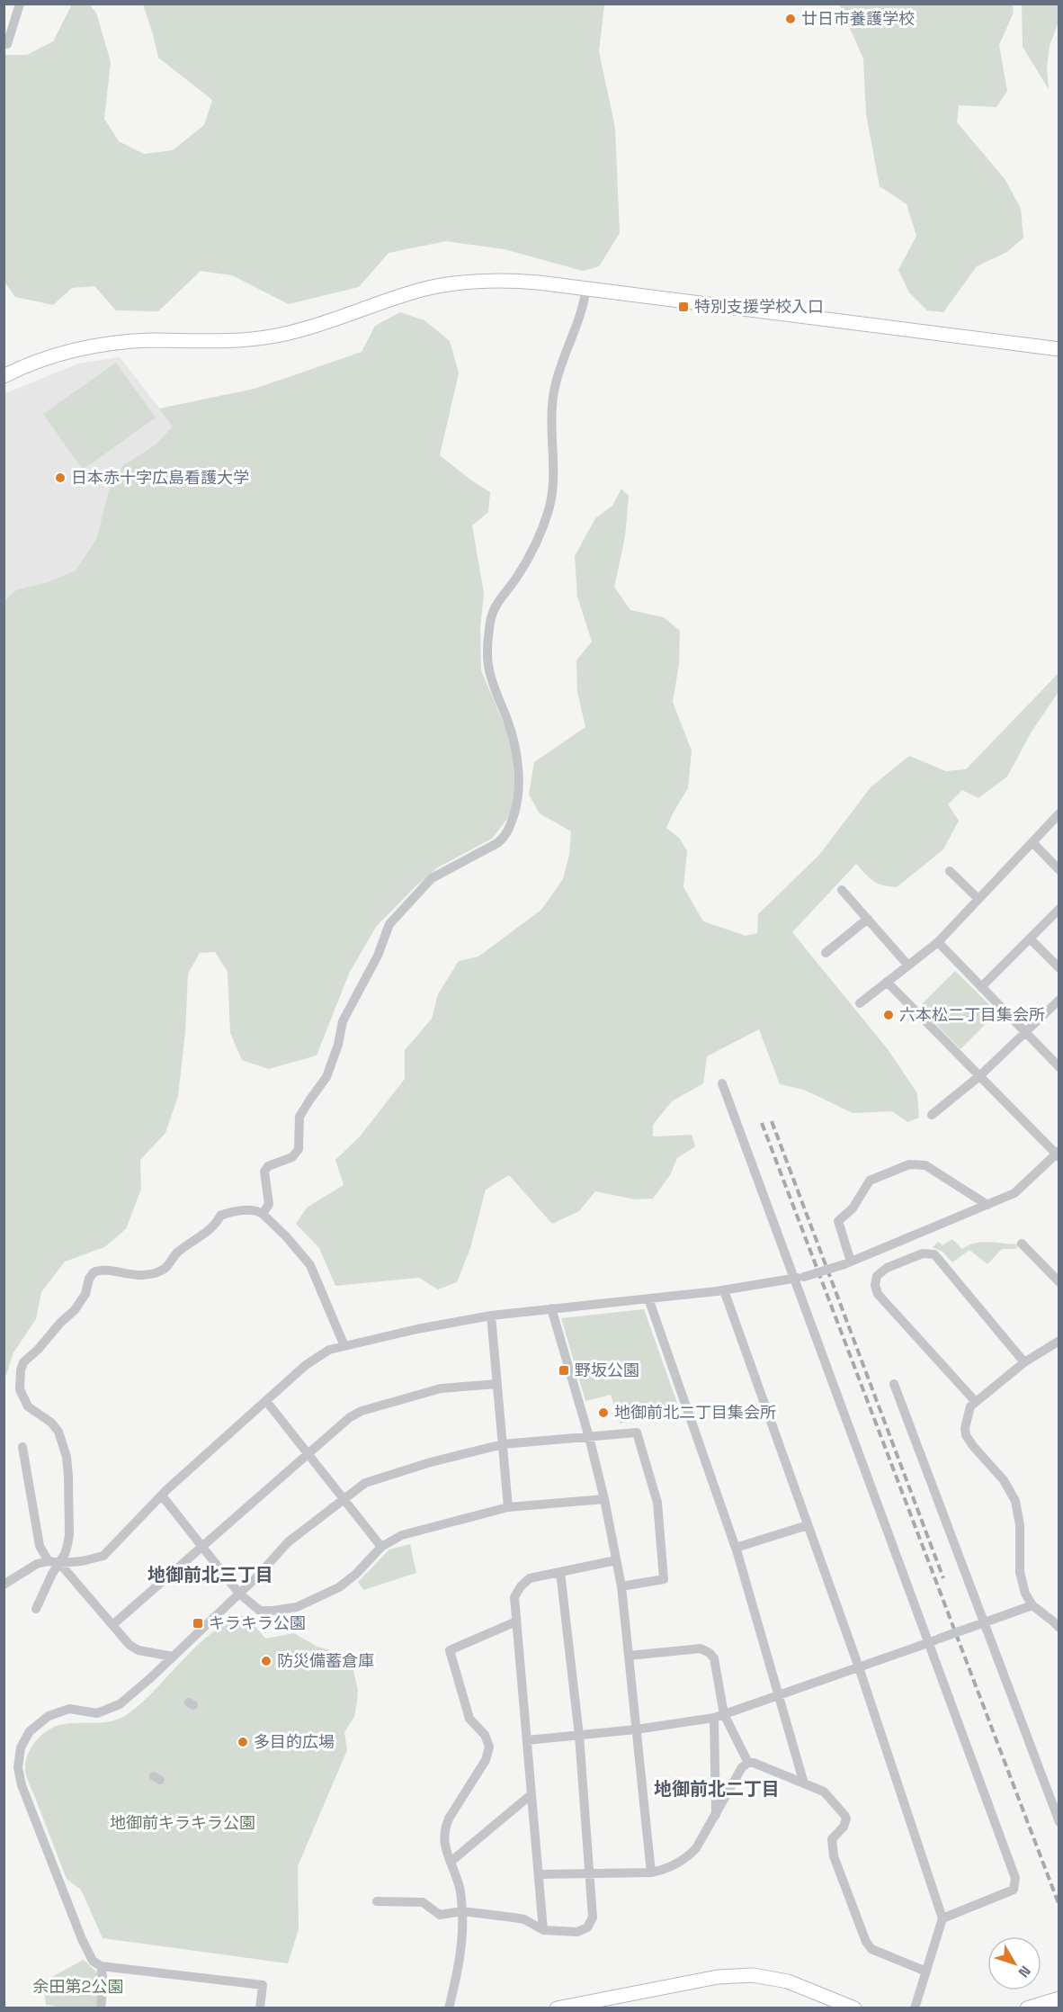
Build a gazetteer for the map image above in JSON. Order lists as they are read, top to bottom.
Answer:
{
  "districts": ["地御前北三丁目", "地御前北二丁目"],
  "parks": ["地御前キラキラ公園", "余田第2公園"],
  "places": {
    "other": [
      "廿日市養護学校",
      "日本赤十字広島看護大学",
      "六本松二丁目集会所",
      "地御前北二丁目集会所",
      "防災備蓄倉庫",
      "多目的広場"
    ],
    "transit": ["特別支援学校入口", "野坂公園", "キラキラ公園"]
  },
  "north": "bottom right"
}
